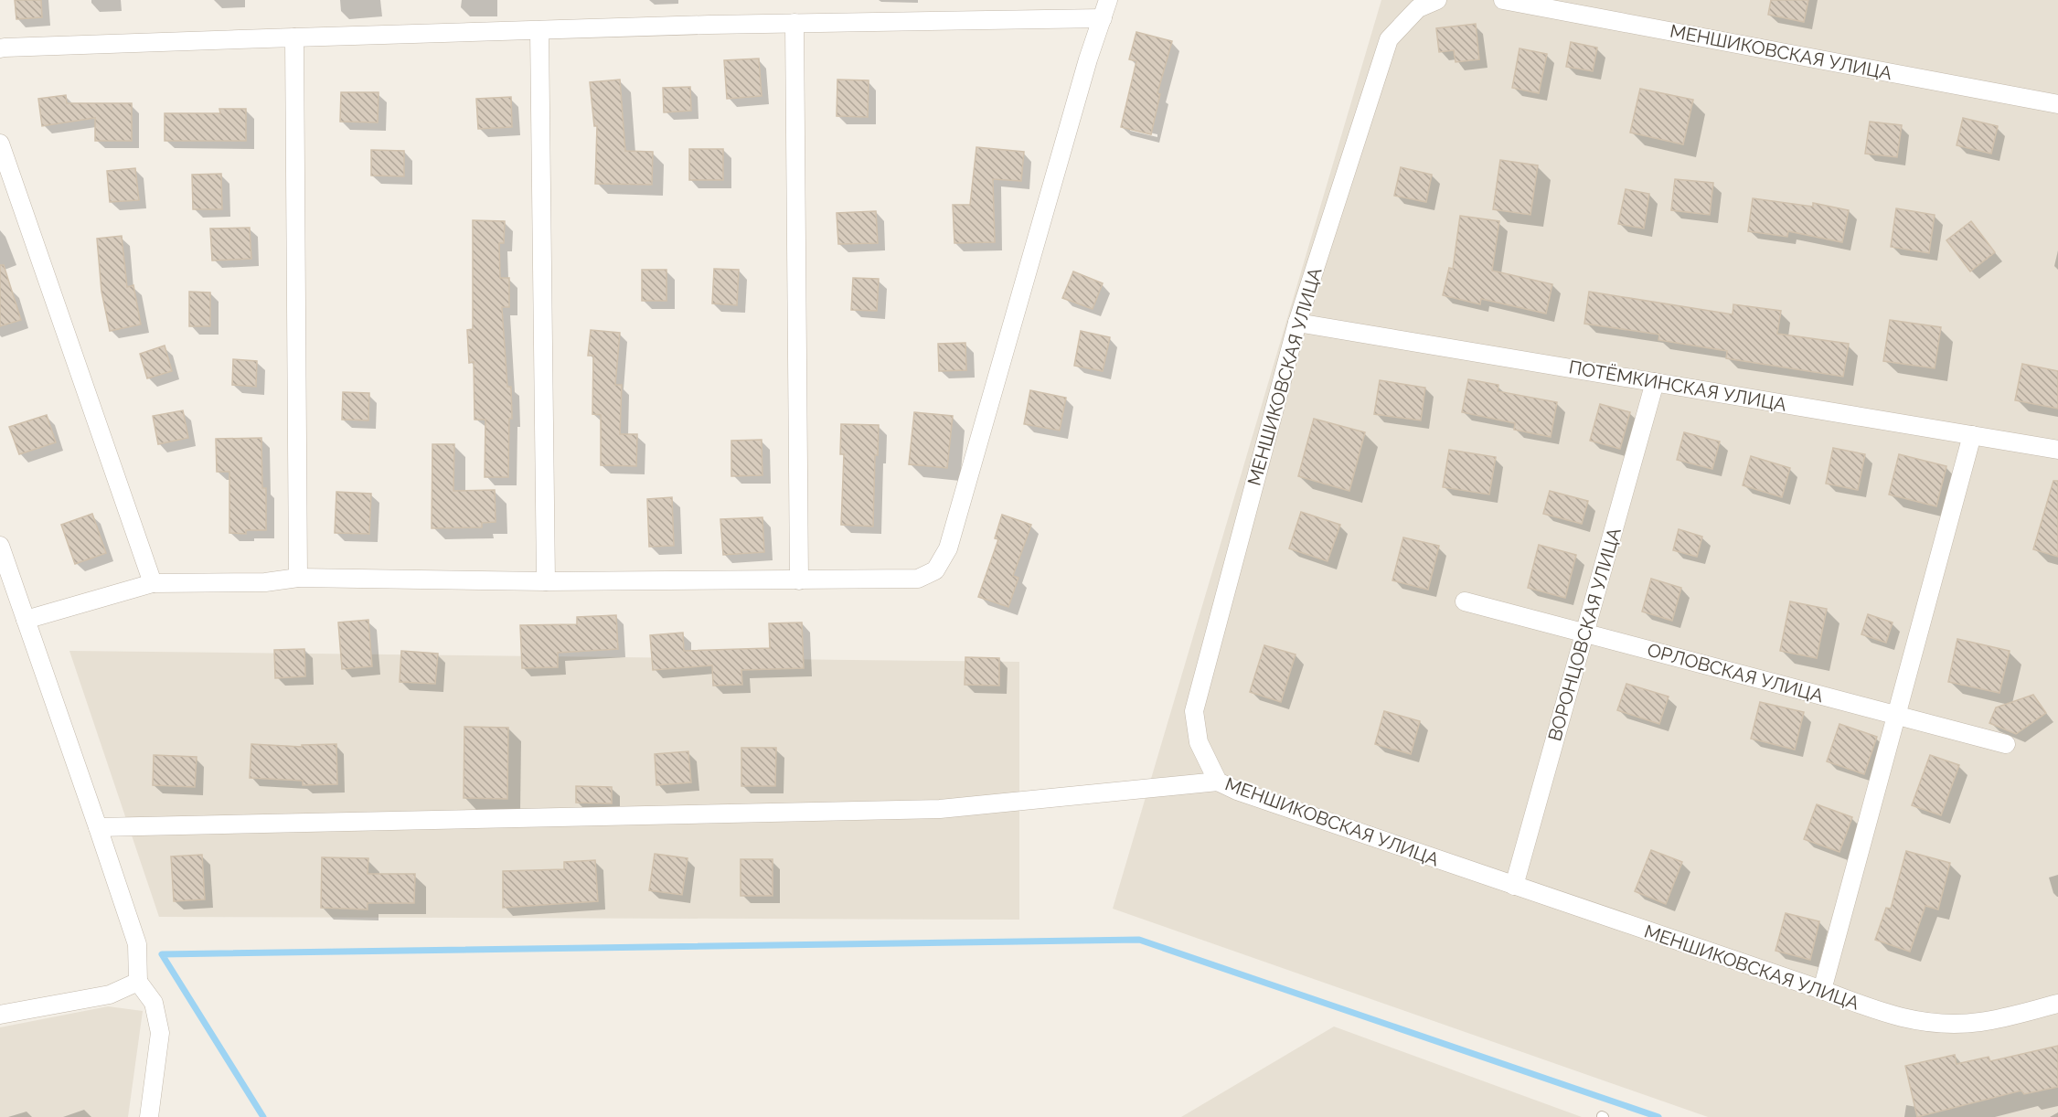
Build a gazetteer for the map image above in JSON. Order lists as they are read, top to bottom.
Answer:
{
  "streets": {
    "street": [
      "МЕНШИКОВСКАЯ УЛИЦА",
      "ПОТЁМКИНСКАЯ УЛИЦА",
      "ВОРОНЦОВСКАЯ УЛИЦА",
      "ОРЛОВСКАЯ УЛИЦА"
    ]
  },
  "crossings": [
    ["МЕНШИКОВСКАЯ УЛИЦА", "ПОТЁМКИНСКАЯ УЛИЦА"],
    ["МЕНШИКОВСКАЯ УЛИЦА", "ВОРОНЦОВСКАЯ УЛИЦА"],
    ["ПОТЁМКИНСКАЯ УЛИЦА", "ВОРОНЦОВСКАЯ УЛИЦА"],
    ["ВОРОНЦОВСКАЯ УЛИЦА", "ОРЛОВСКАЯ УЛИЦА"]
  ]
}
